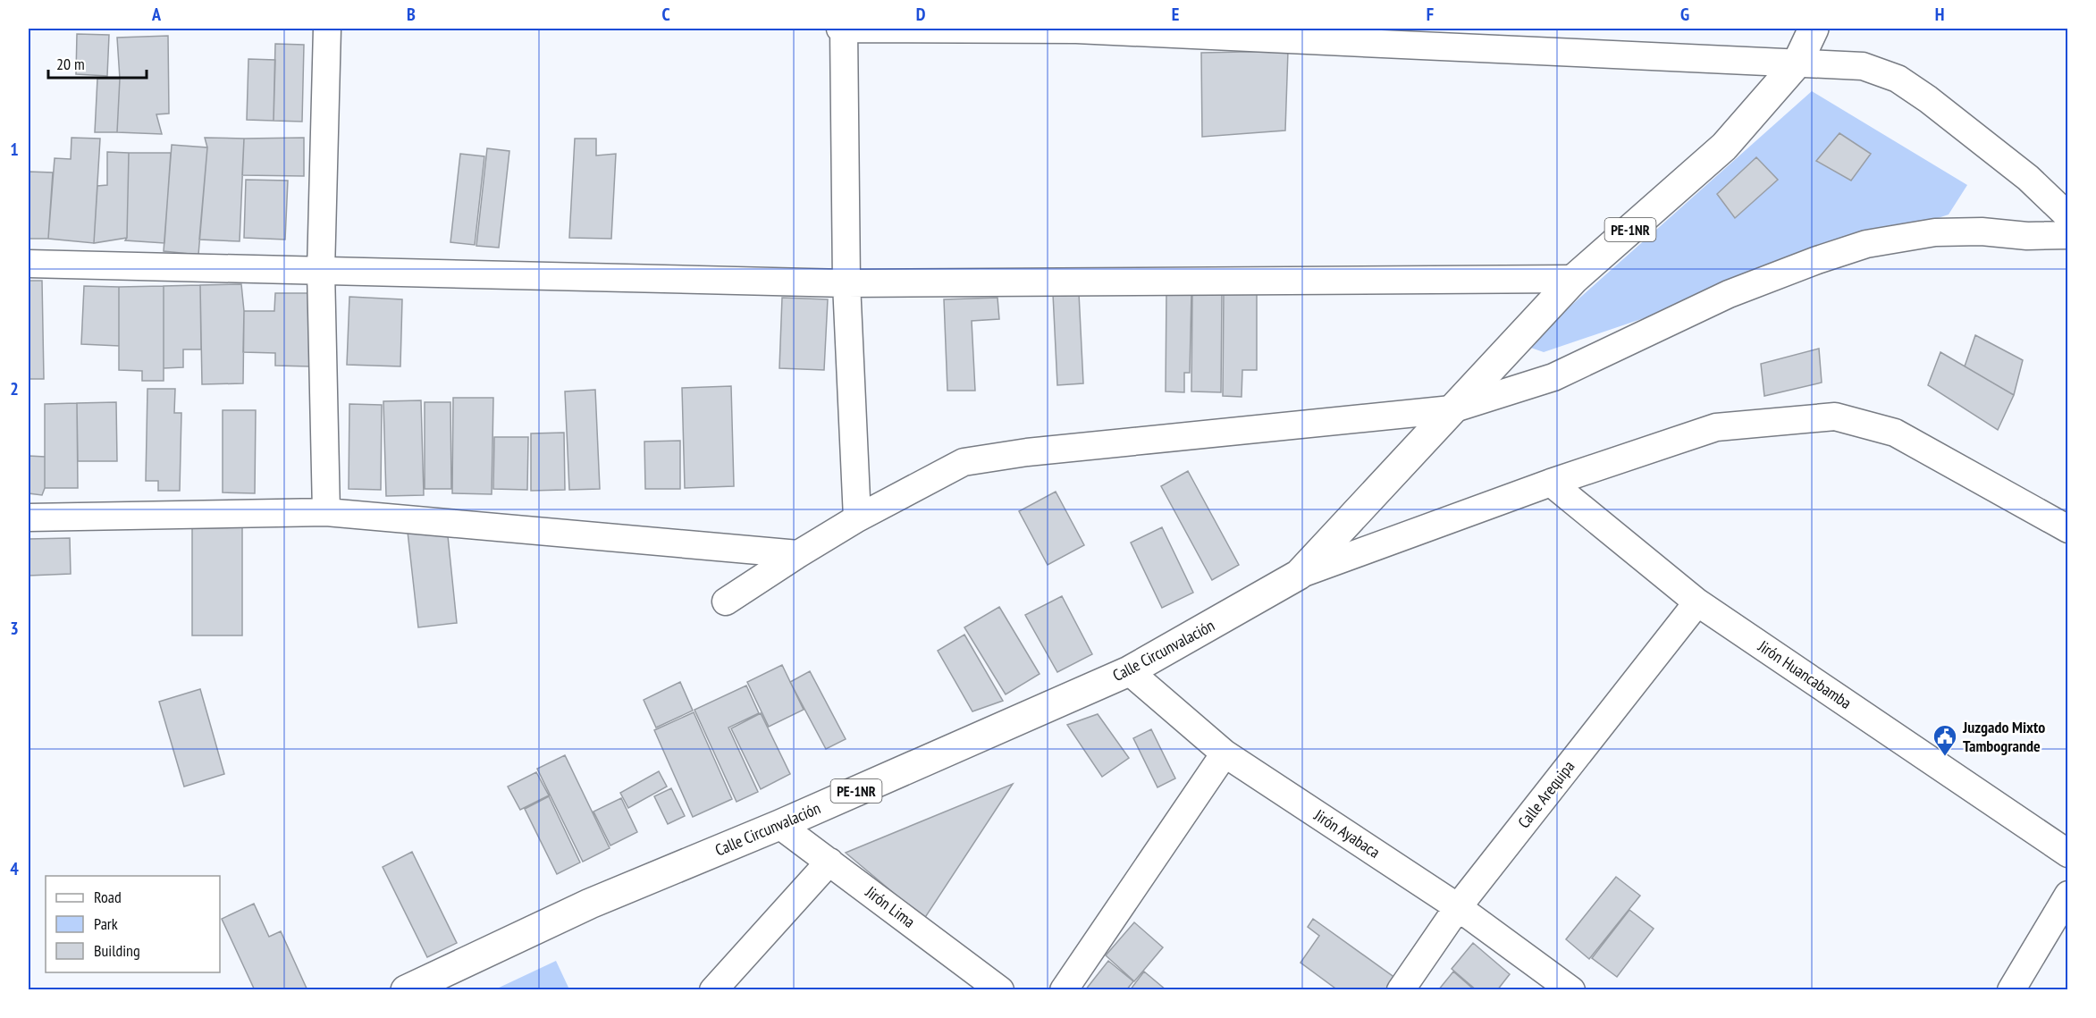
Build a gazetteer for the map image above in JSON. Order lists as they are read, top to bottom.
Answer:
{
  "streets": {
    "main road": ["PE-1NR", "Calle Circunvalación"],
    "street": [
      "Jirón Huancabamba",
      "Calle Arequipa",
      "Jirón Ayabaca",
      "Jirón Lima"
    ]
  },
  "crossings": [
    ["PE-1NR", "Calle Circunvalación"],
    ["Calle Circunvalación", "Jirón Ayabaca"],
    ["Calle Circunvalación", "Jirón Lima"],
    ["Jirón Huancabamba", "Calle Arequipa"],
    ["Calle Arequipa", "Jirón Ayabaca"]
  ],
  "places": {
    "public building": ["Juzgado Mixto Tambogrande"]
  },
  "legend": ["Road", "Park", "Building"],
  "scale_bar": "20 m",
  "grid": {
    "columns": [
      "A",
      "B",
      "C",
      "D",
      "E",
      "F",
      "G",
      "H"
    ],
    "rows": [
      "1",
      "2",
      "3",
      "4"
    ]
  }
}
